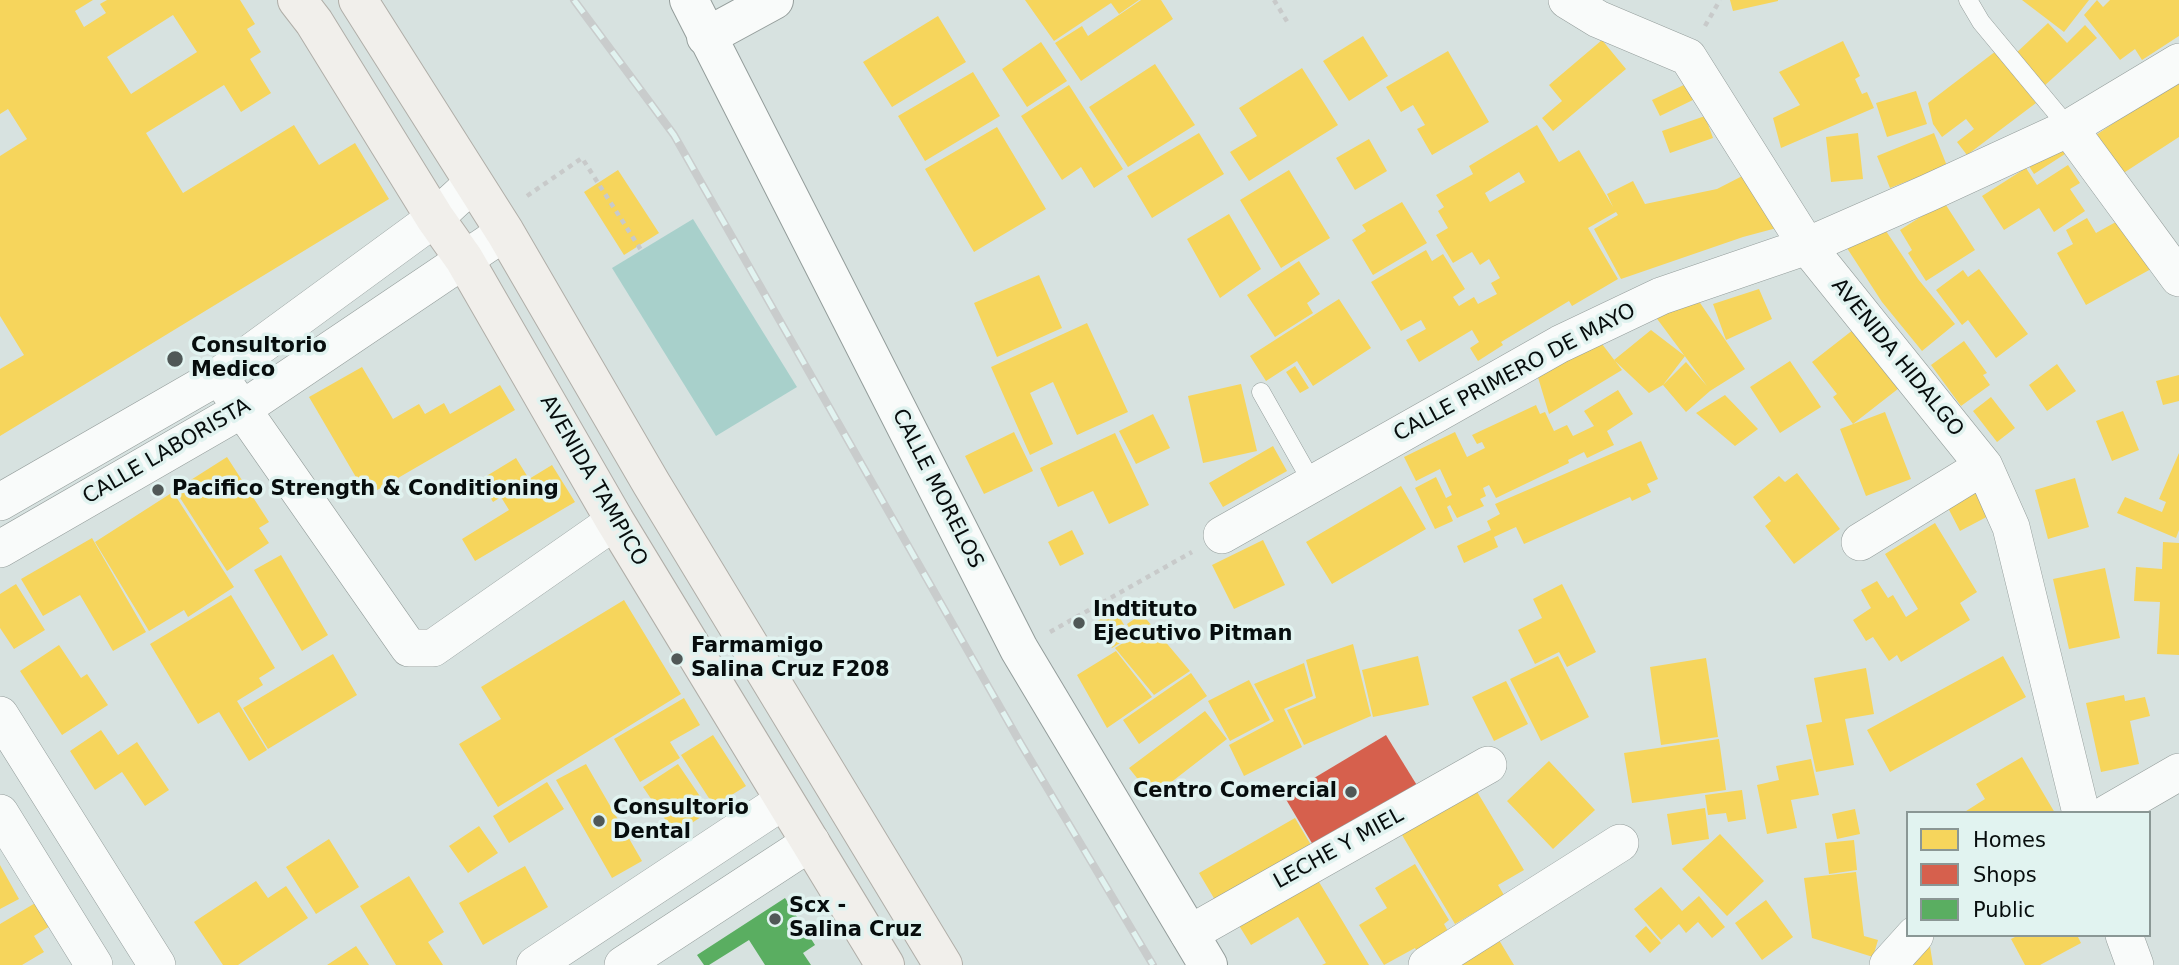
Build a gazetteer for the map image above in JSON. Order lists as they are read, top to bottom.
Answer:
{
  "streets": {
    "main road": ["AVENIDA TAMPICO"],
    "street": [
      "AVENIDA HIDALGO",
      "CALLE PRIMERO DE MAYO",
      "CALLE LABORISTA",
      "CALLE MORELOS",
      "LECHE Y MIEL"
    ]
  },
  "crossings": [
    ["AVENIDA HIDALGO", "CALLE PRIMERO DE MAYO"],
    ["CALLE LABORISTA", "AVENIDA TAMPICO"],
    ["CALLE MORELOS", "LECHE Y MIEL"]
  ],
  "places": [
    "Consultorio Medico",
    "Pacifico Strength & Conditioning",
    "Indtituto Ejecutivo Pitman",
    "Farmamigo Salina Cruz F208",
    "Centro Comercial",
    "Consultorio Dental",
    "Scx - Salina Cruz"
  ],
  "legend": ["Homes", "Shops", "Public"]
}
